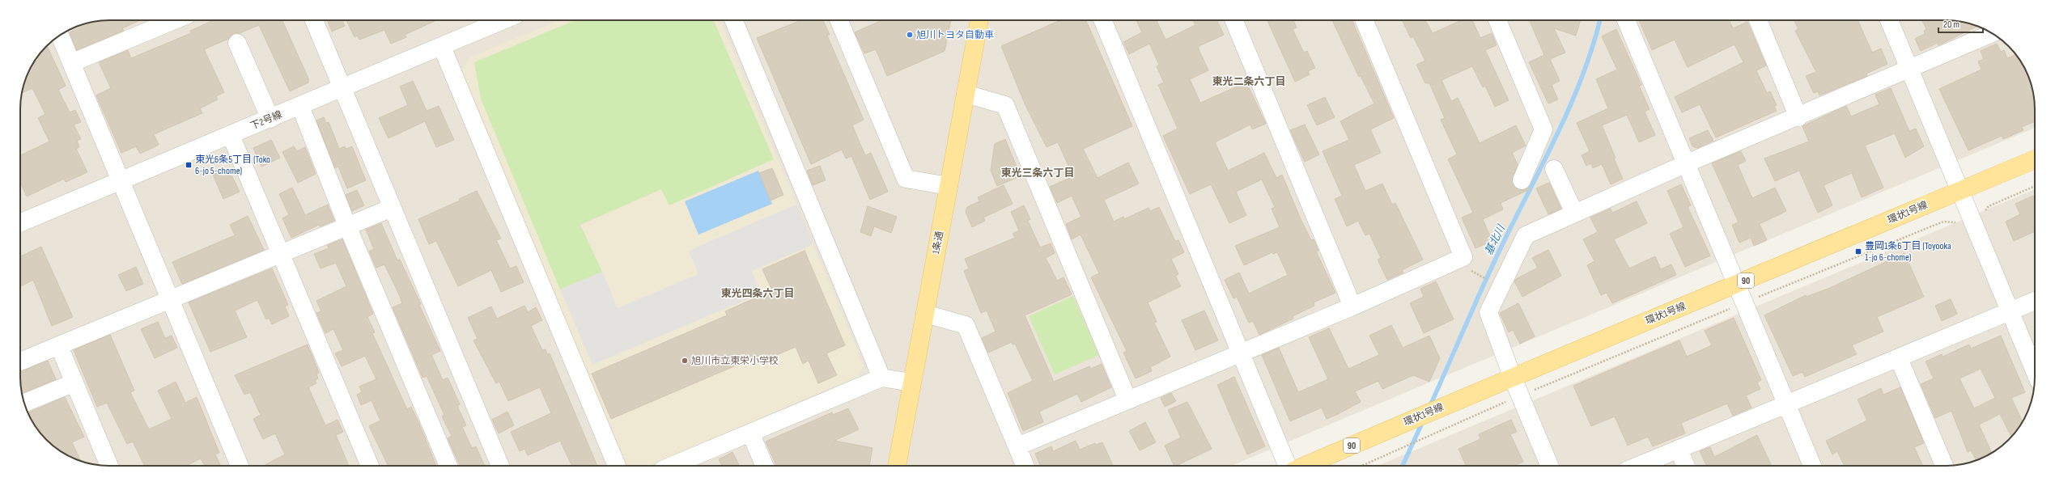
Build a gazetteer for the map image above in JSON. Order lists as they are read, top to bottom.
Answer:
{
  "streets": {
    "main road": ["環状1号線", "1条通", "90"],
    "street": ["下2号線"]
  },
  "districts": ["東光二条六丁目", "東光三条六丁目", "東光四条六丁目"],
  "water": ["基北川"],
  "places": {
    "other": ["旭川トヨタ自動車", "旭川市立東栄小学校"],
    "transit": ["東光6条5丁目 (Toko 6-jo 5-chome)", "豊岡1条6丁目 (Toyooka 1-jo 6-chome)"]
  },
  "scale_bar": "20 m"
}
